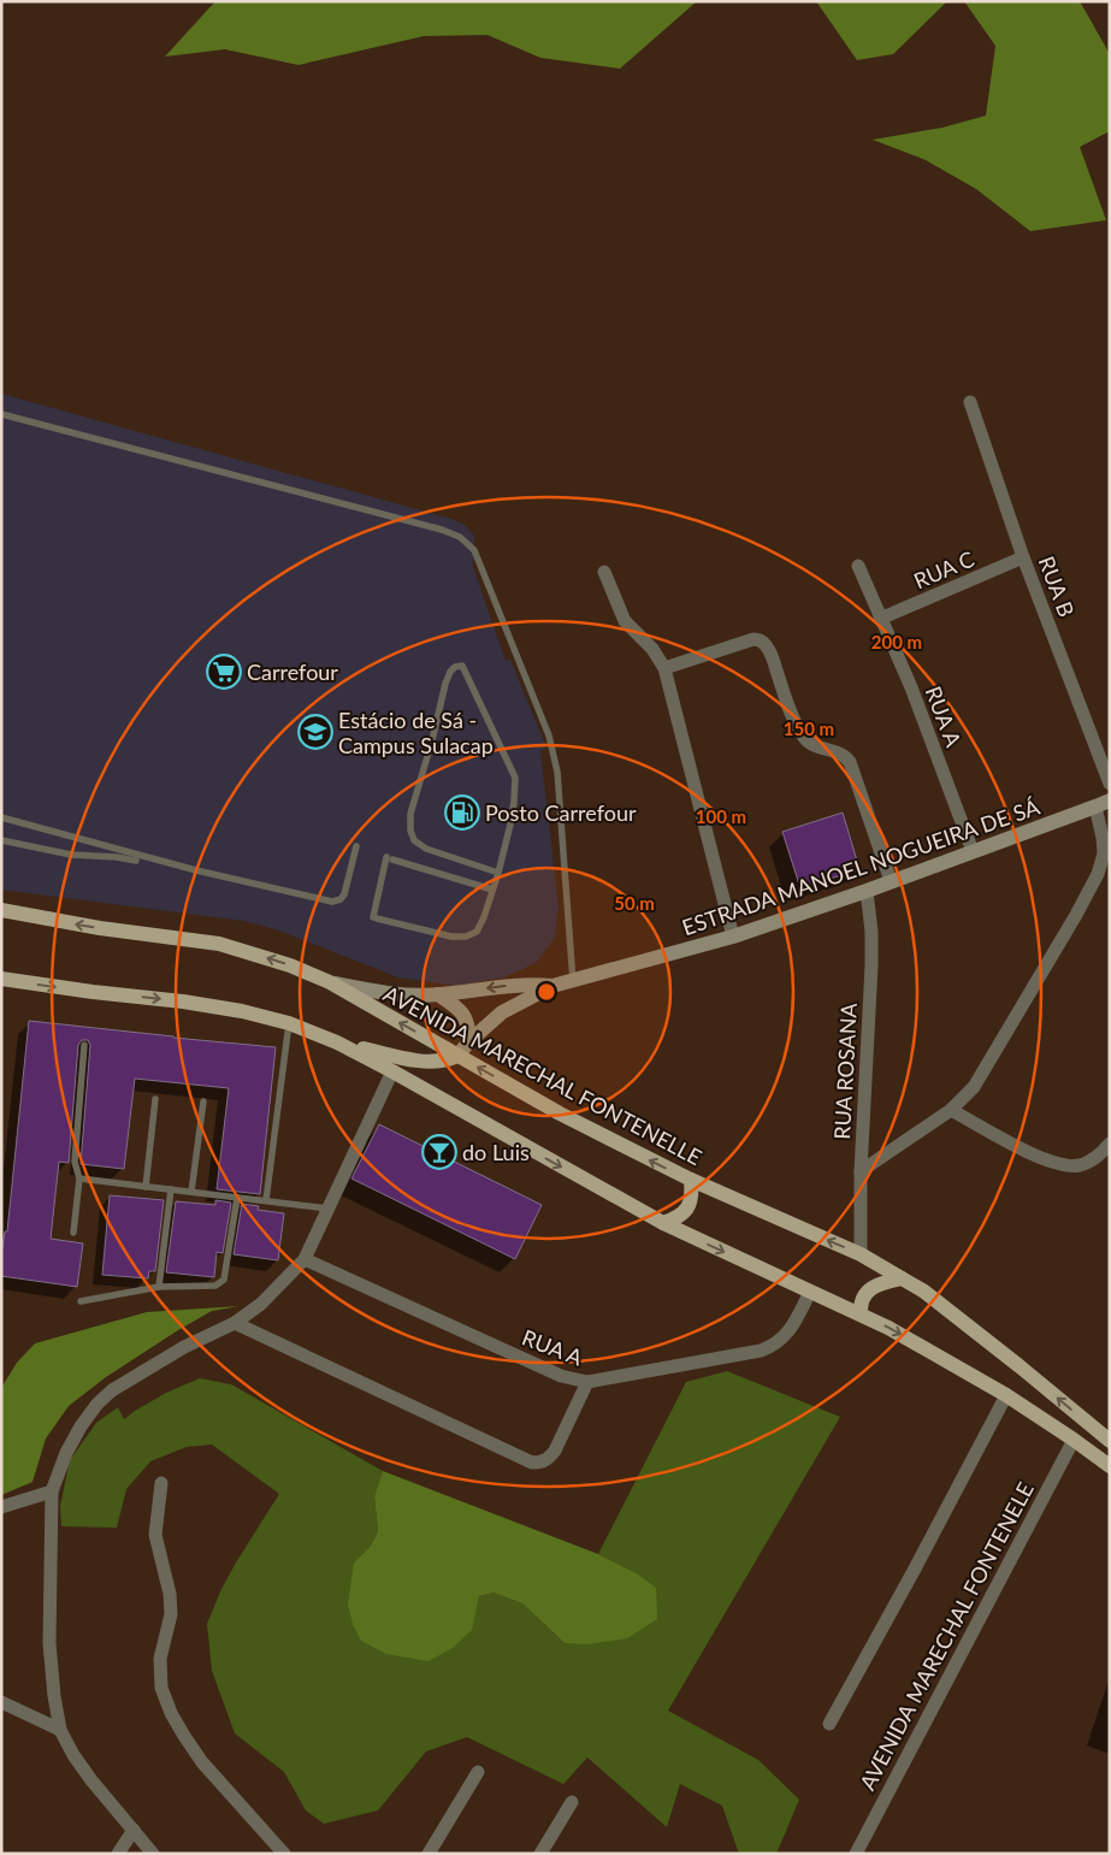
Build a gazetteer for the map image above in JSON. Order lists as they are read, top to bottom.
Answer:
{
  "streets": {
    "main road": ["ESTRADA MANOEL NOGUEIRA DE SÁ", "AVENIDA MARECHAL FONTENELLE"],
    "street": [
      "RUA C",
      "RUA B",
      "RUA A",
      "RUA ROSANA",
      "AVENIDA MARECHAL FONTENELE"
    ]
  },
  "crossings": [
    ["RUA C", "RUA B"],
    ["RUA C", "RUA A"],
    ["RUA A", "ESTRADA MANOEL NOGUEIRA DE SÁ"],
    ["ESTRADA MANOEL NOGUEIRA DE SÁ", "RUA ROSANA"],
    ["ESTRADA MANOEL NOGUEIRA DE SÁ", "AVENIDA MARECHAL FONTENELLE"],
    ["RUA ROSANA", "AVENIDA MARECHAL FONTENELLE"]
  ],
  "places": {
    "supermarket": ["Carrefour"],
    "school or university": ["Estácio de Sá - Campus Sulacap"],
    "fuel station": ["Posto Carrefour"],
    "bar": ["do Luis"]
  },
  "rings": [
    "200 m",
    "150 m",
    "100 m",
    "50 m"
  ]
}
